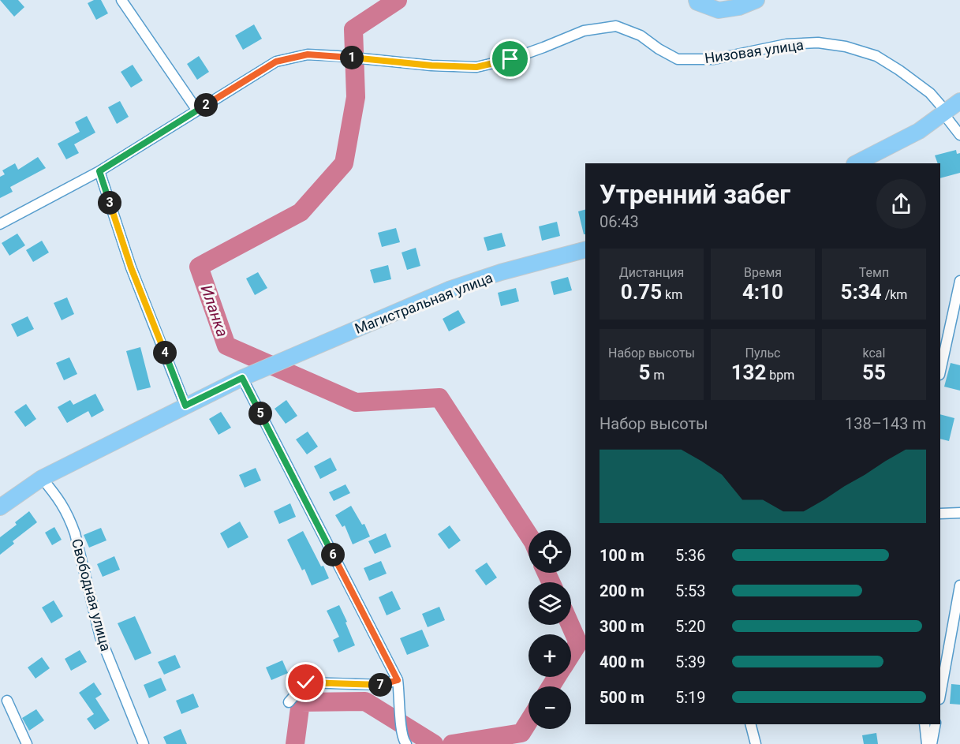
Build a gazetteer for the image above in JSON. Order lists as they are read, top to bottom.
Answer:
{
  "streets": {
    "main road": ["Магистральная улица"],
    "street": ["Низовая улица", "Свободная улица"]
  },
  "water": ["Иланка"],
  "page": {
    "pins": [
      "1",
      "2",
      "3",
      "4",
      "5",
      "6",
      "7"
    ],
    "heading": ["Утренний забег", "06:43"],
    "stats": [
      ["Дистанция", "0.75 km"],
      ["Время", "4:10"],
      ["Темп", "5:34 /km"],
      ["Набор высоты", "5 m"],
      ["Пульс", "132 bpm"],
      ["kcal", "55"]
    ],
    "chart": ["Набор высоты", "138–143 m"],
    "map_buttons": ["+", "−"],
    "list": [
      {
        "name": "100 m",
        "note": "5:36"
      },
      {
        "name": "200 m",
        "note": "5:53"
      },
      {
        "name": "300 m",
        "note": "5:20"
      },
      {
        "name": "400 m",
        "note": "5:39"
      },
      {
        "name": "500 m",
        "note": "5:19"
      }
    ]
  }
}
